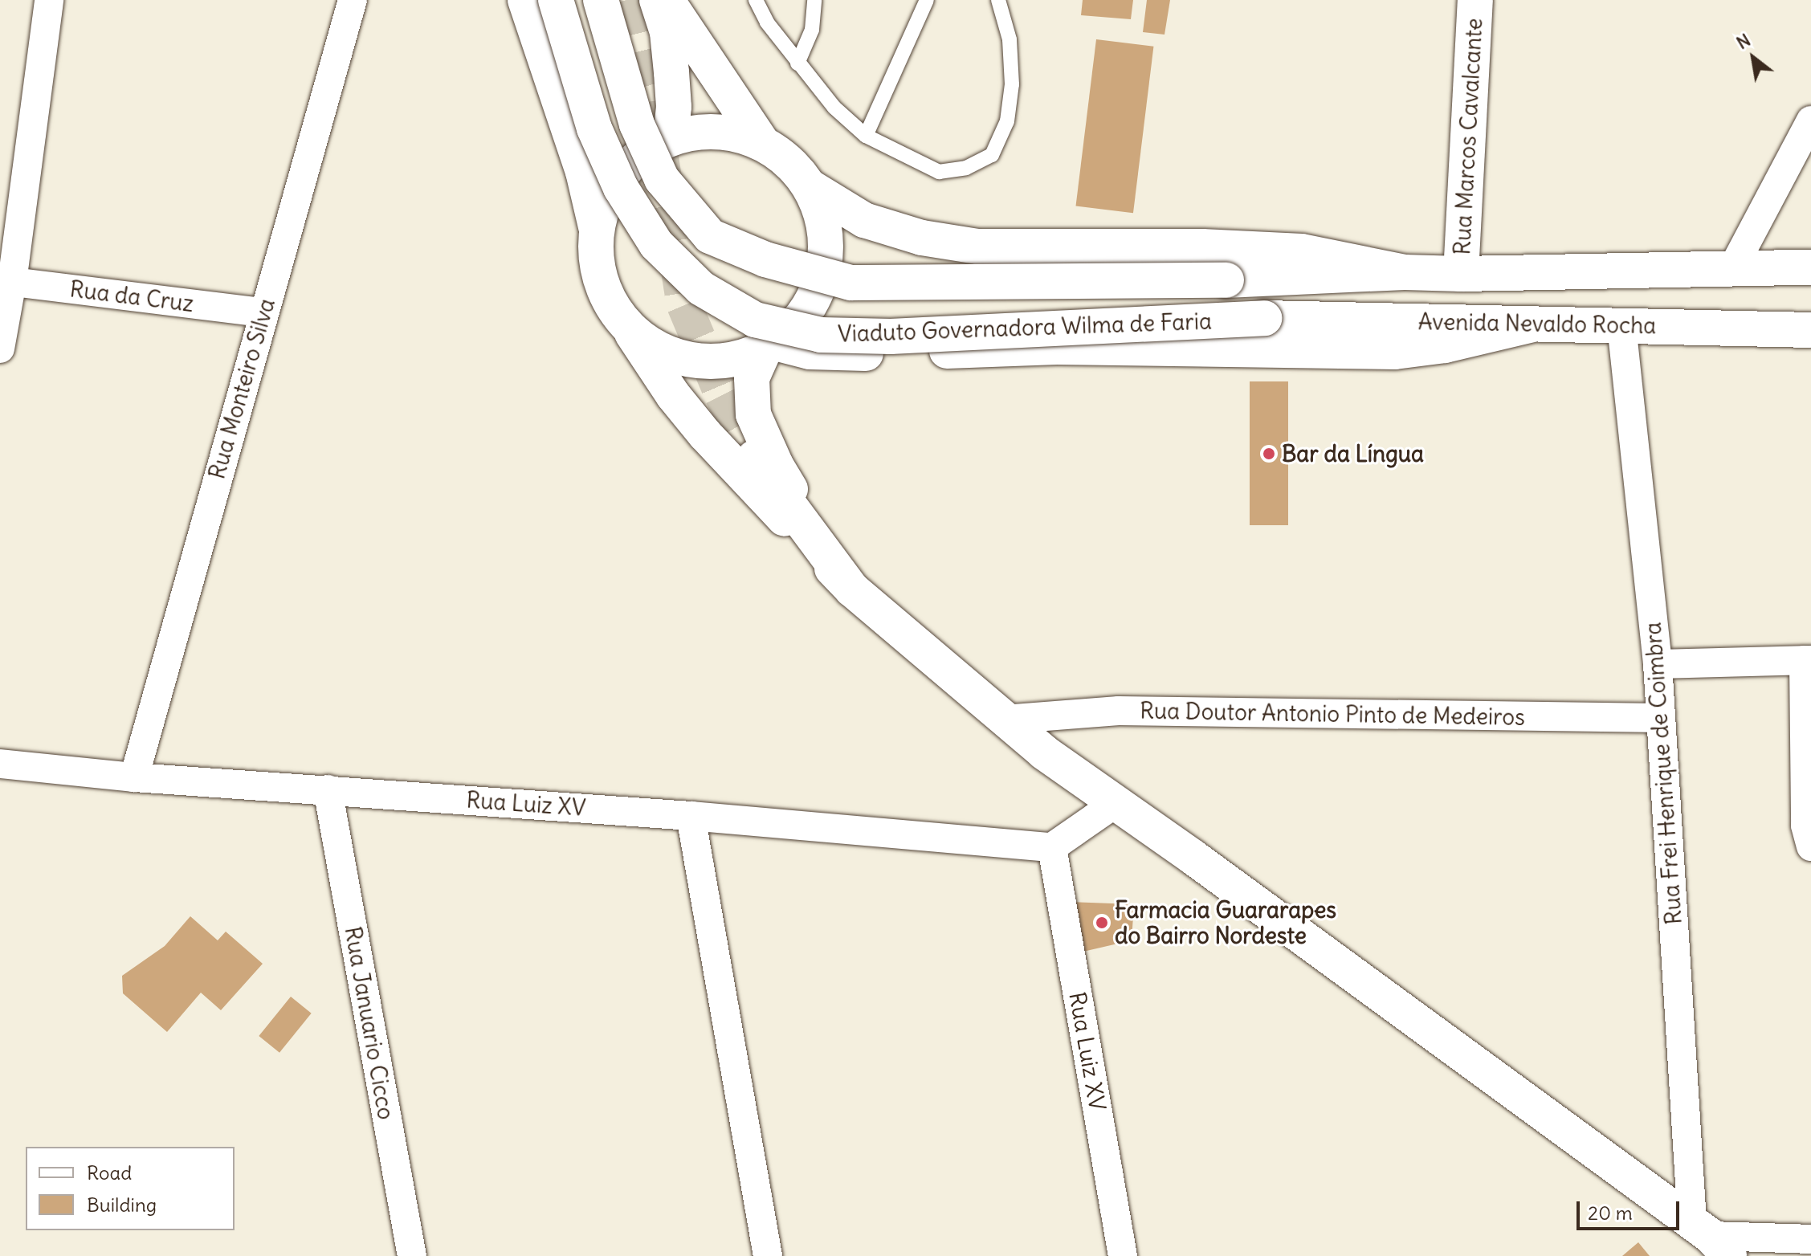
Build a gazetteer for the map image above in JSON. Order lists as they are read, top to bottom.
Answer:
{
  "streets": {
    "main road": ["Rua Marcos Cavalcante", "Avenida Nevaldo Rocha", "Viaduto Governadora Wilma de Faria"],
    "street": [
      "Rua da Cruz",
      "Rua Monteiro Silva",
      "Rua Doutor Antonio Pinto de Medeiros",
      "Rua Frei Henrique de Coimbra",
      "Rua Luiz XV",
      "Rua Januario Cicco"
    ]
  },
  "crossings": [
    ["Rua da Cruz", "Rua Monteiro Silva"],
    ["Avenida Nevaldo Rocha", "Viaduto Governadora Wilma de Faria"],
    ["Avenida Nevaldo Rocha", "Rua Frei Henrique de Coimbra"],
    ["Rua Monteiro Silva", "Rua Luiz XV"],
    ["Rua Doutor Antonio Pinto de Medeiros", "Rua Frei Henrique de Coimbra"],
    ["Rua Luiz XV", "Rua Januario Cicco"]
  ],
  "places": ["Bar da Língua", "Farmacia Guararapes do Bairro Nordeste"],
  "legend": ["Road", "Building"],
  "scale_bar": "20 m",
  "north": "top left"
}
